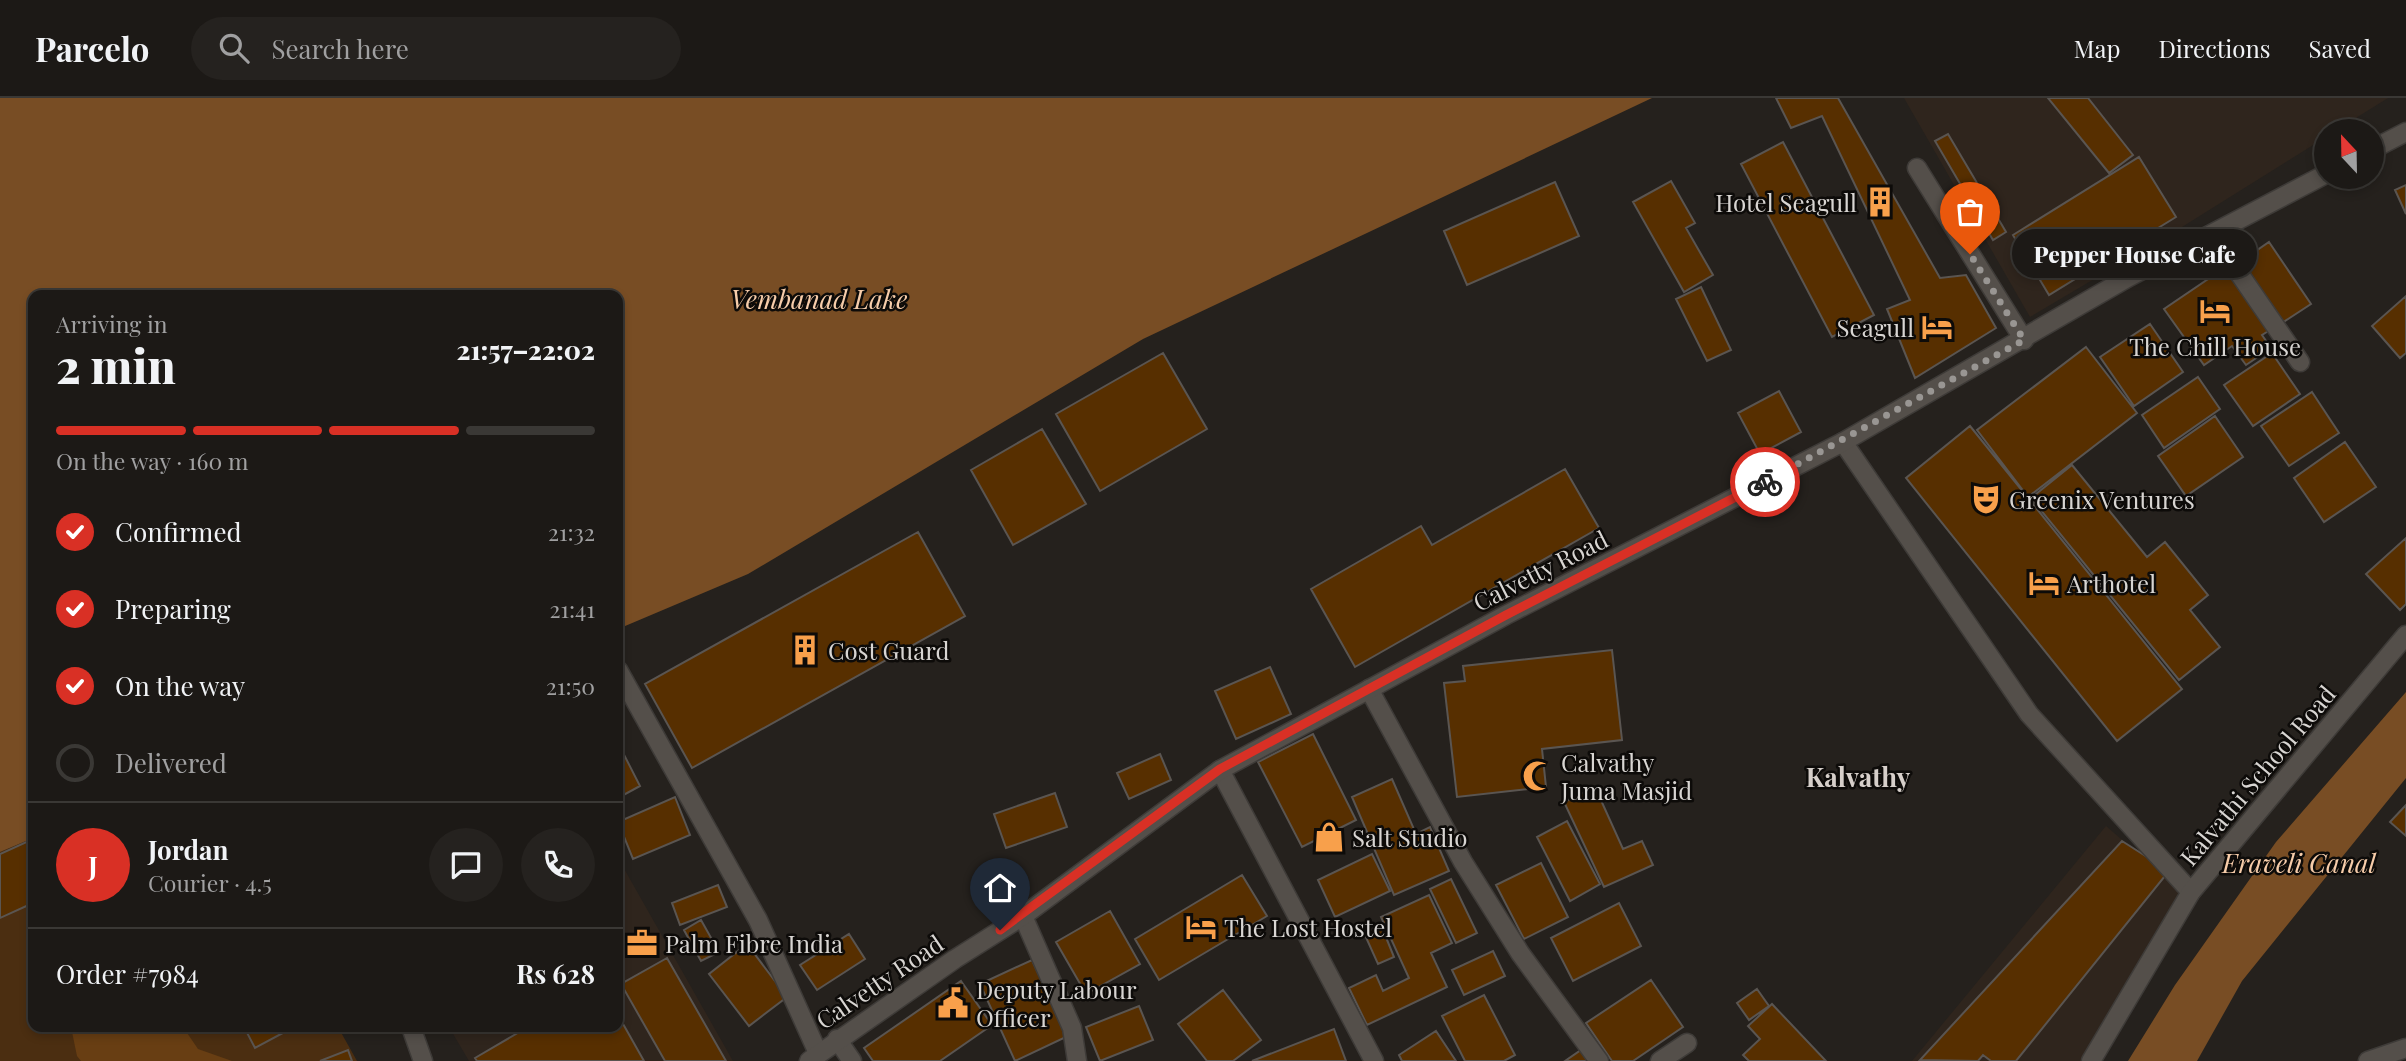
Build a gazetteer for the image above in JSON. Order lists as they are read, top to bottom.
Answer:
{
  "streets": {
    "street": ["Calvetty Road", "Kalvathi School Road"]
  },
  "districts": ["Kalvathy"],
  "water": ["Vembanad Lake", "Eraveli Canal"],
  "places": {
    "building": ["Hotel Seagull", "Cost Guard"],
    "other": ["Pepper House Cafe"],
    "hotel": [
      "The Chill House",
      "Seagull",
      "Arthotel",
      "The Lost Hostel"
    ],
    "theatre": ["Greenix Ventures"],
    "mosque": ["Calvathy Juma Masjid"],
    "shop": ["Salt Studio"],
    "office": ["Palm Fibre India"],
    "public building": ["Deputy Labour Officer"]
  },
  "north": "top",
  "page": {
    "header": "Parcelo",
    "search": "Search here",
    "nav": ["Map", "Directions", "Saved"],
    "bubble": "Pepper House Cafe",
    "heading": ["2 min", "Arriving in", "21:57–22:02"],
    "panel": [
      "Jordan",
      "Courier · 4.5",
      "Order #7984",
      "Rs 628"
    ],
    "bar": "On the way · 160 m",
    "list": [
      ["Confirmed", "21:32"],
      ["Preparing", "21:41"],
      ["On the way", "21:50"],
      "Delivered"
    ],
    "round": "J"
  }
}
